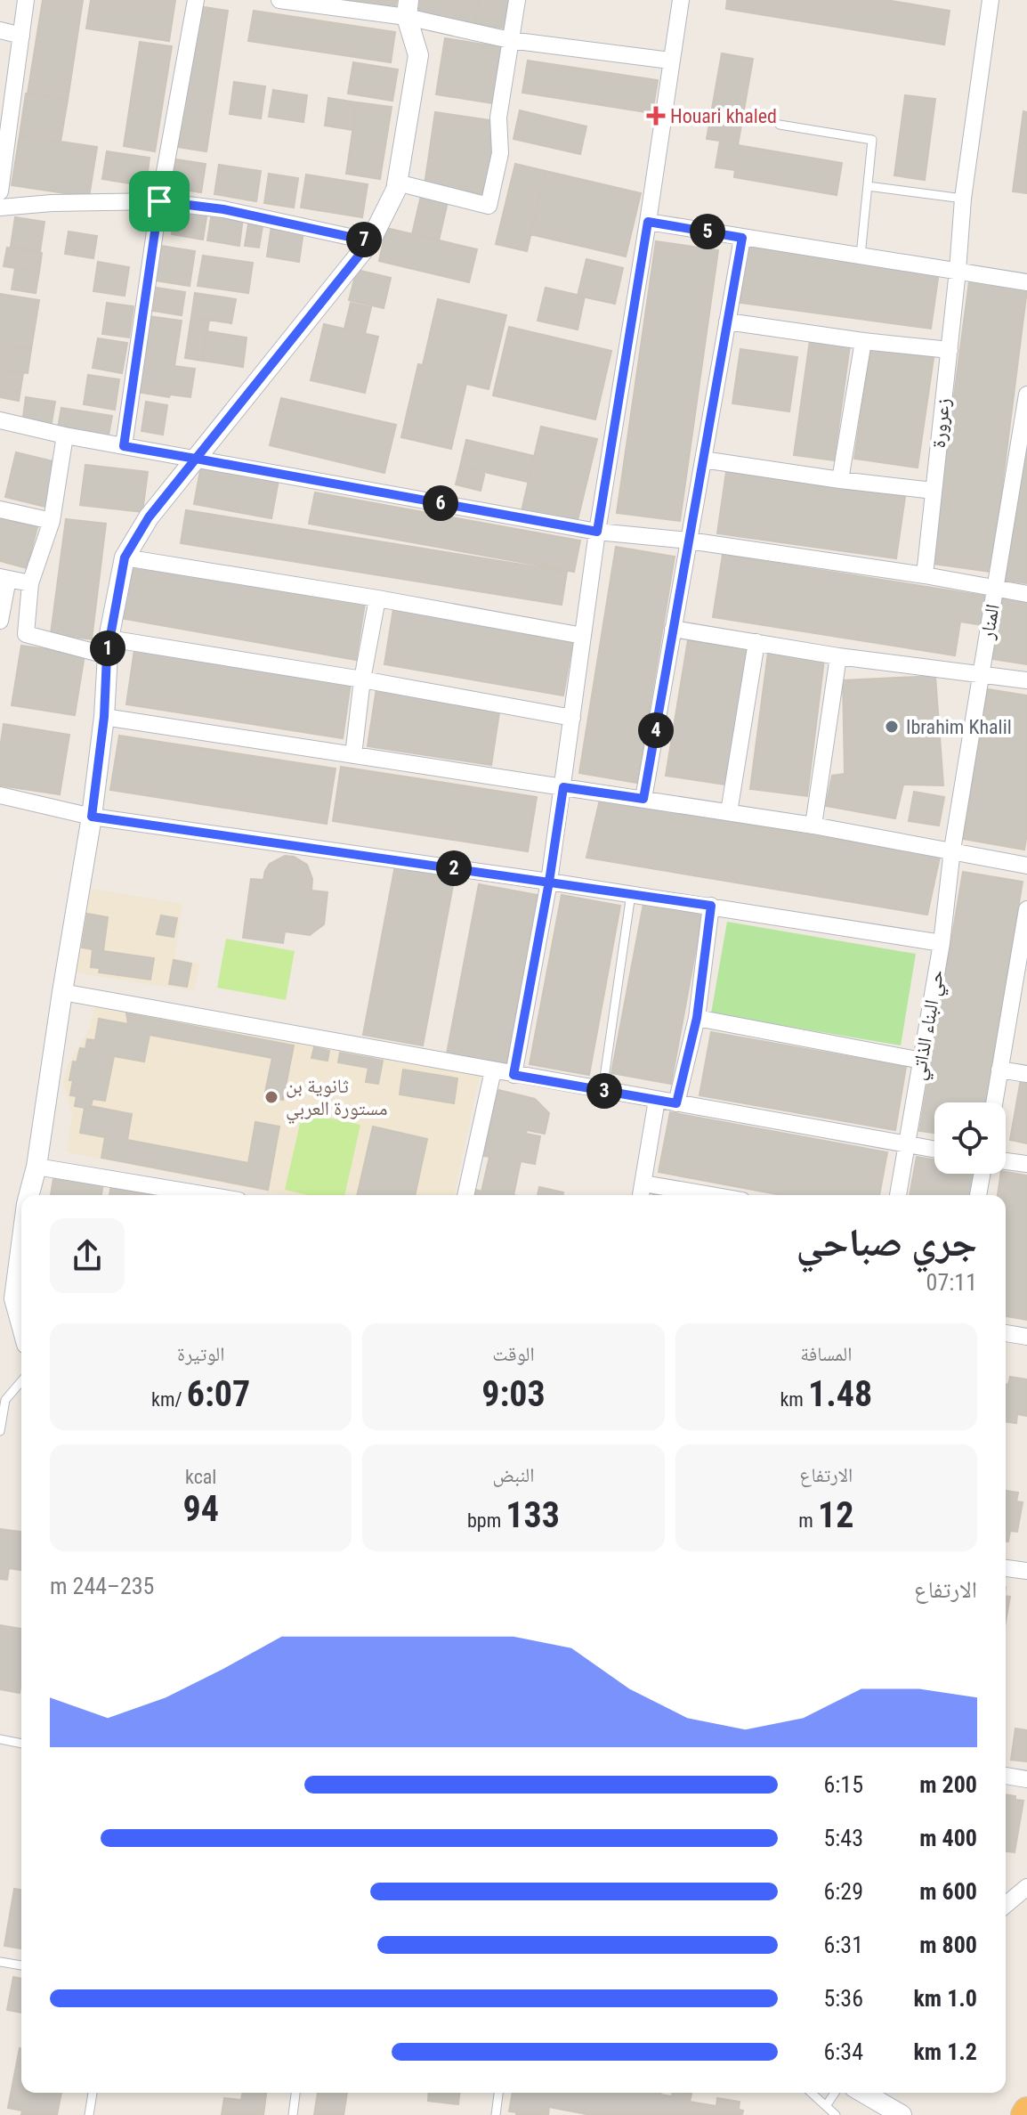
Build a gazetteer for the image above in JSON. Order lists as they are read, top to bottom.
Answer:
{
  "streets": {
    "street": ["زعرورة", "المنار", "حي البناء الذاتي"]
  },
  "crossings": [
    ["المنار", "حي البناء الذاتي"]
  ],
  "places": {
    "health": ["Houari khaled"],
    "other": ["Ibrahim Khalil", "ثانوية بن مستورة العربي"]
  },
  "page": {
    "pins": [
      "5",
      "7",
      "6",
      "1",
      "4",
      "2",
      "3"
    ],
    "heading": ["جري صباحي", "07:11"],
    "stats": [
      ["المسافة", "1.48 km"],
      ["الوقت", "9:03"],
      ["الوتيرة", "6:07 /km"],
      ["الارتفاع", "12 m"],
      ["النبض", "133 bpm"],
      ["kcal", "94"]
    ],
    "chart": ["الارتفاع", "235–244 m"],
    "list": [
      {
        "name": "200 m",
        "note": "6:15"
      },
      {
        "name": "400 m",
        "note": "5:43"
      },
      {
        "name": "600 m",
        "note": "6:29"
      },
      {
        "name": "800 m",
        "note": "6:31"
      },
      {
        "name": "1.0 km",
        "note": "5:36"
      },
      {
        "name": "1.2 km",
        "note": "6:34"
      }
    ]
  }
}
